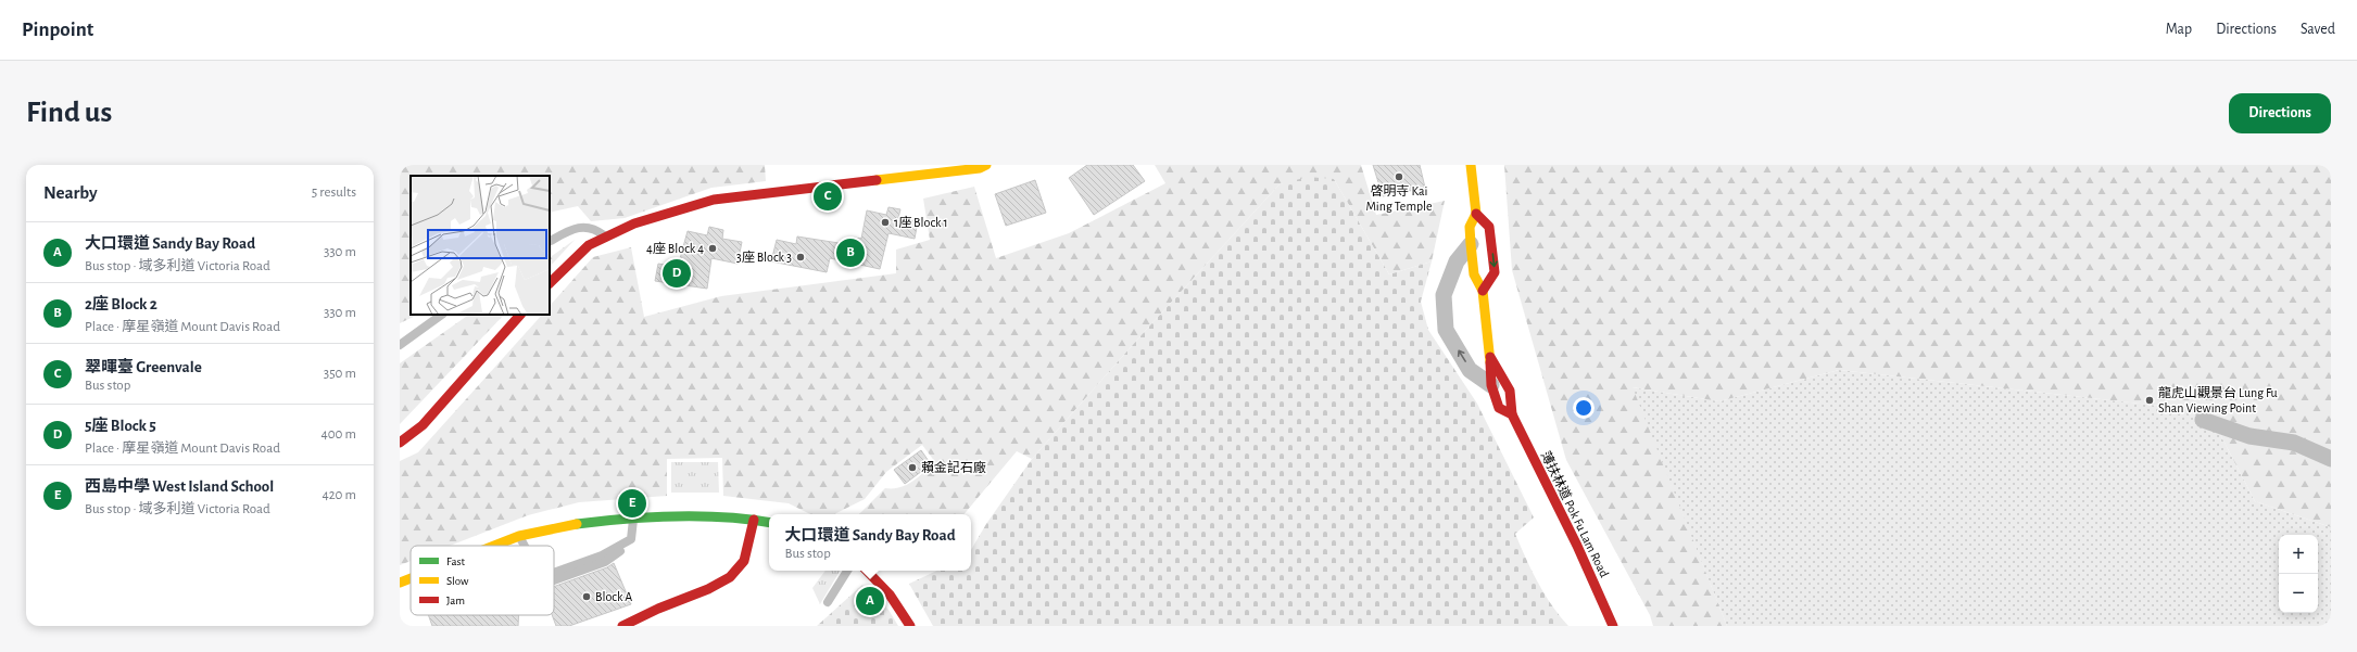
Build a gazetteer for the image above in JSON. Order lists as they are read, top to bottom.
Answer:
{
  "streets": {
    "main road": ["薄扶林道 Pok Fu Lam Road"]
  },
  "places": [
    "啓明寺 Kai Ming Temple",
    "1座 Block 1",
    "4座 Block 4",
    "3座 Block 3",
    "龍虎山觀景台 Lung Fu Shan Viewing Point",
    "賴金記石廠",
    "Block A"
  ],
  "legend": ["Fast", "Slow", "Jam"],
  "page": {
    "header": "Pinpoint",
    "nav": ["Map", "Directions", "Saved"],
    "buttons": "Directions",
    "title": "Find us",
    "heading": ["Nearby", "5 results"],
    "pins": [
      "C",
      "B",
      "D",
      "E",
      "A"
    ],
    "list": [
      {
        "mark": "A",
        "name": "大口環道 Sandy Bay Road",
        "note": "Bus stop · 域多利道 Victoria Road",
        "value": "330 m"
      },
      {
        "mark": "B",
        "name": "2座 Block 2",
        "note": "Place · 摩星嶺道 Mount Davis Road",
        "value": "330 m"
      },
      {
        "mark": "C",
        "name": "翠暉臺 Greenvale",
        "note": "Bus stop",
        "value": "350 m"
      },
      {
        "mark": "D",
        "name": "5座 Block 5",
        "note": "Place · 摩星嶺道 Mount Davis Road",
        "value": "400 m"
      },
      {
        "mark": "E",
        "name": "西島中學 West Island School",
        "note": "Bus stop · 域多利道 Victoria Road",
        "value": "420 m"
      }
    ],
    "popup": ["大口環道 Sandy Bay Road", "Bus stop"],
    "map_buttons": ["+", "−"]
  }
}
